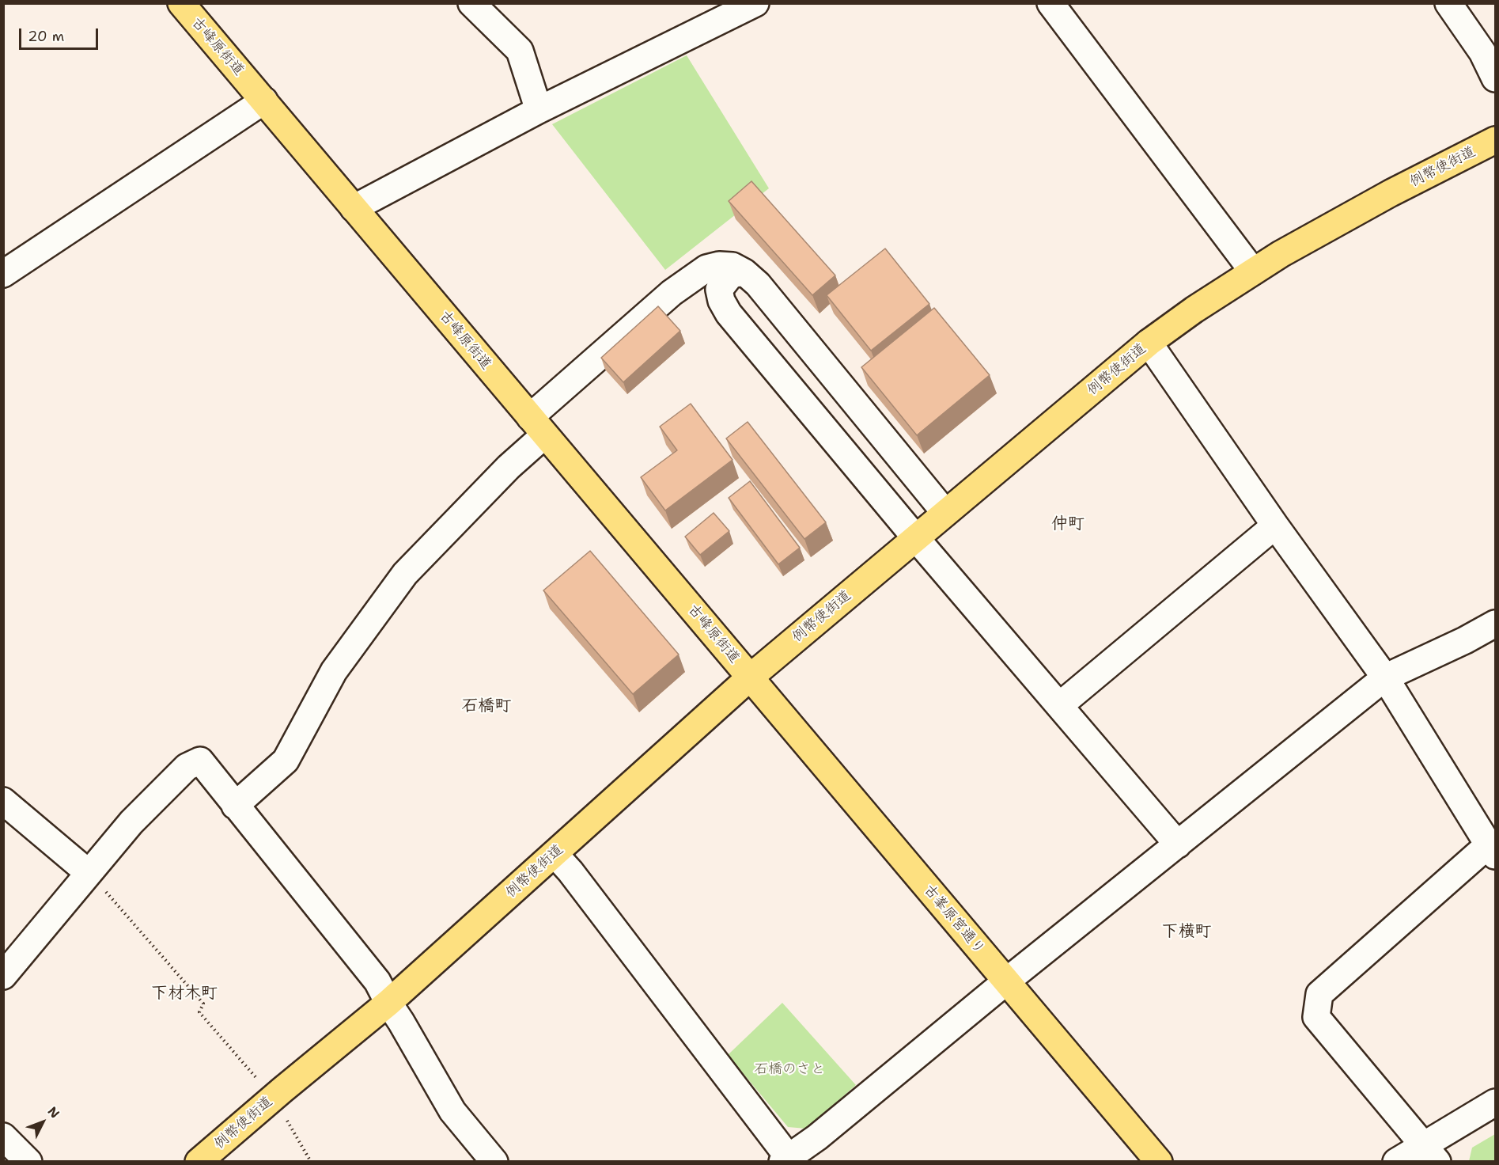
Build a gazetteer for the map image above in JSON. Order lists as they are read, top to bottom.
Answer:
{
  "streets": {
    "main road": ["古峰原街道", "例幣使街道", "古峯原宮通り"]
  },
  "crossings": [
    ["古峰原街道", "例幣使街道"],
    ["古峰原街道", "古峯原宮通り"],
    ["例幣使街道", "古峯原宮通り"]
  ],
  "districts": [
    "仲町",
    "石橋町",
    "下横町",
    "下材木町"
  ],
  "parks": ["石橋のさと"],
  "scale_bar": "20 m",
  "north": "top right"
}
